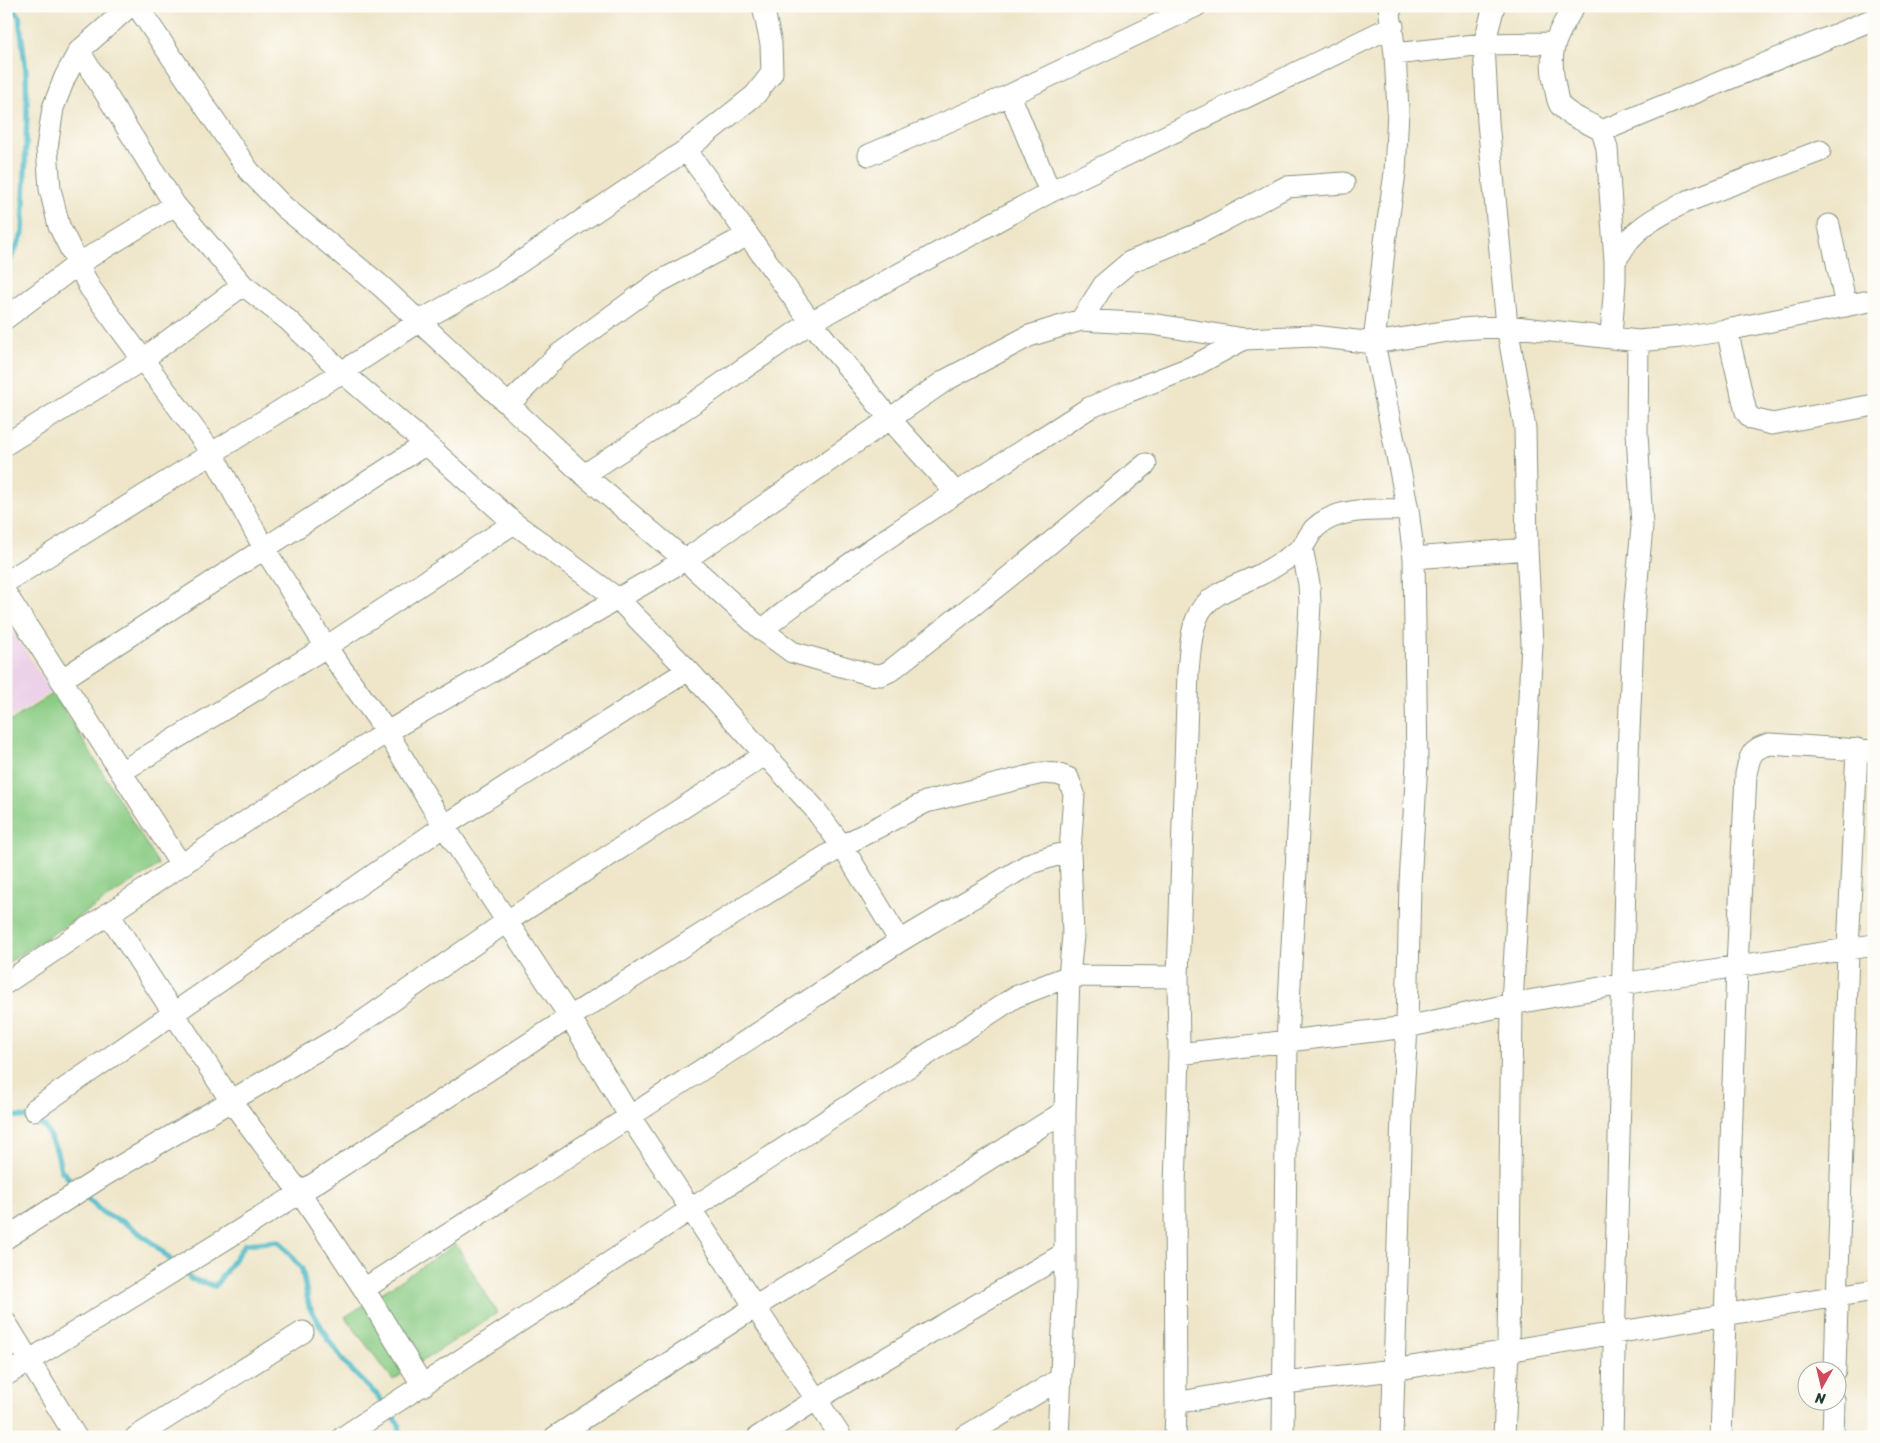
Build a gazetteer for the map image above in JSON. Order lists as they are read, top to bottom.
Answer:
{
  "north": "bottom"
}
